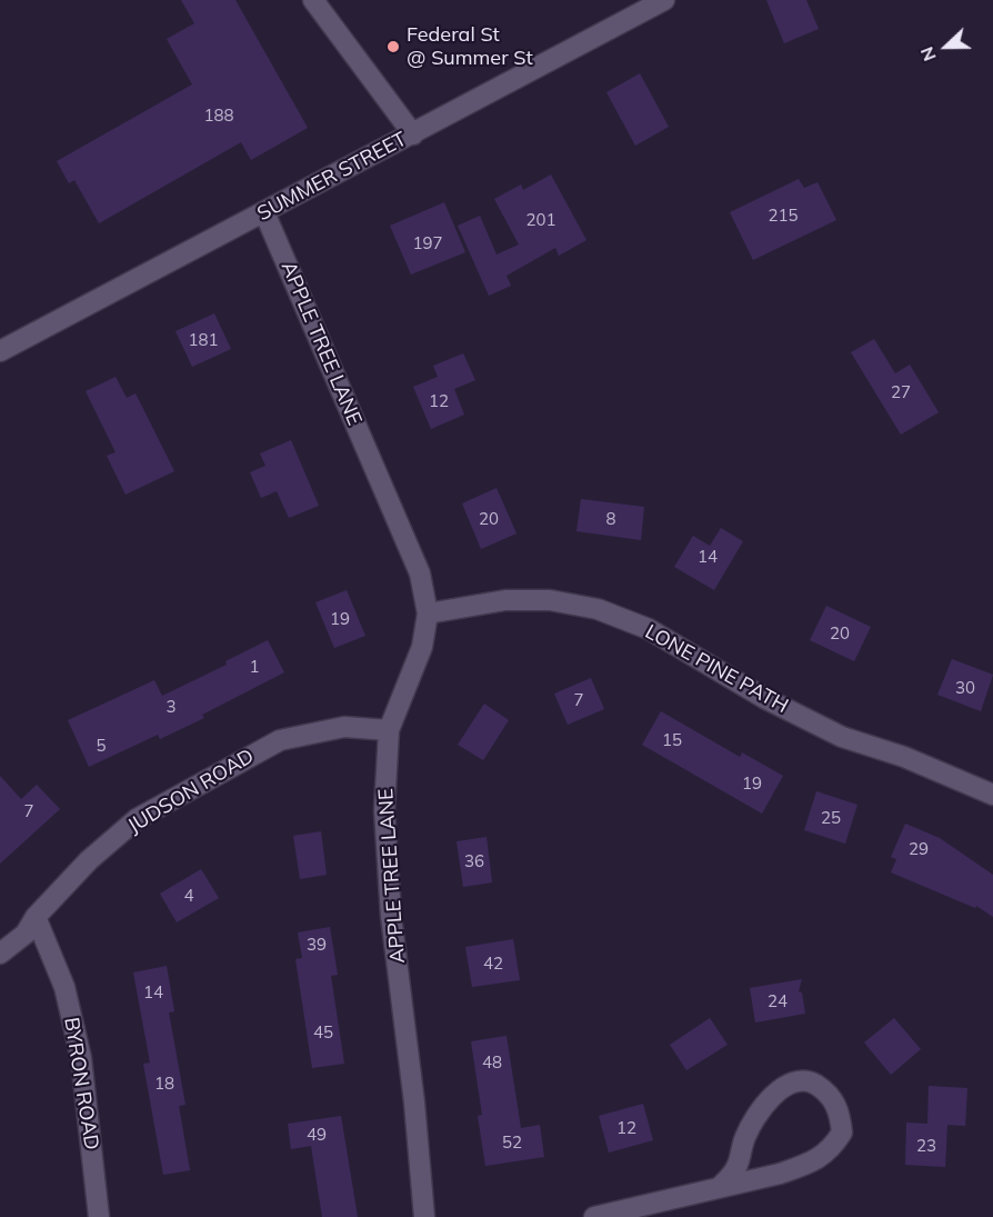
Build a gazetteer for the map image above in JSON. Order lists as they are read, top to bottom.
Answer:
{
  "streets": {
    "street": [
      "SUMMER STREET",
      "APPLE TREE LANE",
      "LONE PINE PATH",
      "JUDSON ROAD",
      "BYRON ROAD"
    ]
  },
  "crossings": [
    ["SUMMER STREET", "APPLE TREE LANE"],
    ["APPLE TREE LANE", "LONE PINE PATH"],
    ["APPLE TREE LANE", "JUDSON ROAD"],
    ["JUDSON ROAD", "BYRON ROAD"]
  ],
  "places": ["Federal St @ Summer St"],
  "house_numbers": [
    "188",
    "215",
    "201",
    "197",
    "181",
    "27",
    "12",
    "20",
    "8",
    "14",
    "19",
    "20",
    "1",
    "30",
    "7",
    "3",
    "15",
    "5",
    "19",
    "7",
    "25",
    "29",
    "36",
    "4",
    "39",
    "42",
    "14",
    "24",
    "45",
    "48",
    "18",
    "12",
    "49",
    "52",
    "23"
  ],
  "north": "left"
}
